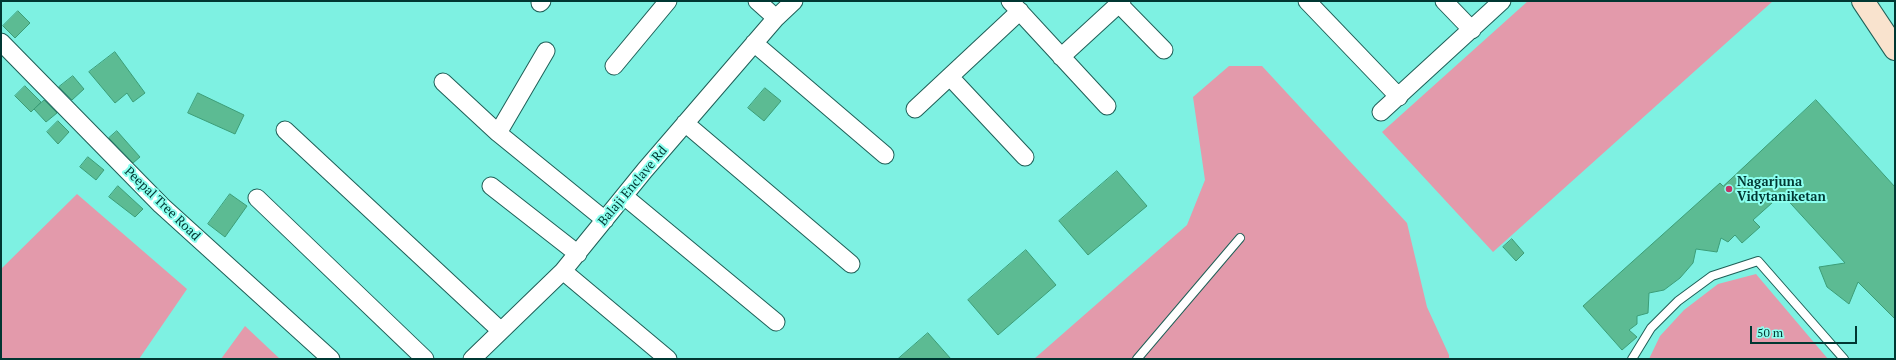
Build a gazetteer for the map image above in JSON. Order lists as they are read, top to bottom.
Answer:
{
  "streets": {
    "street": ["Balaji Enclave Rd", "Peepal Tree Road"]
  },
  "places": ["Nagarjuna Vidytaniketan"],
  "scale_bar": "50 m"
}
